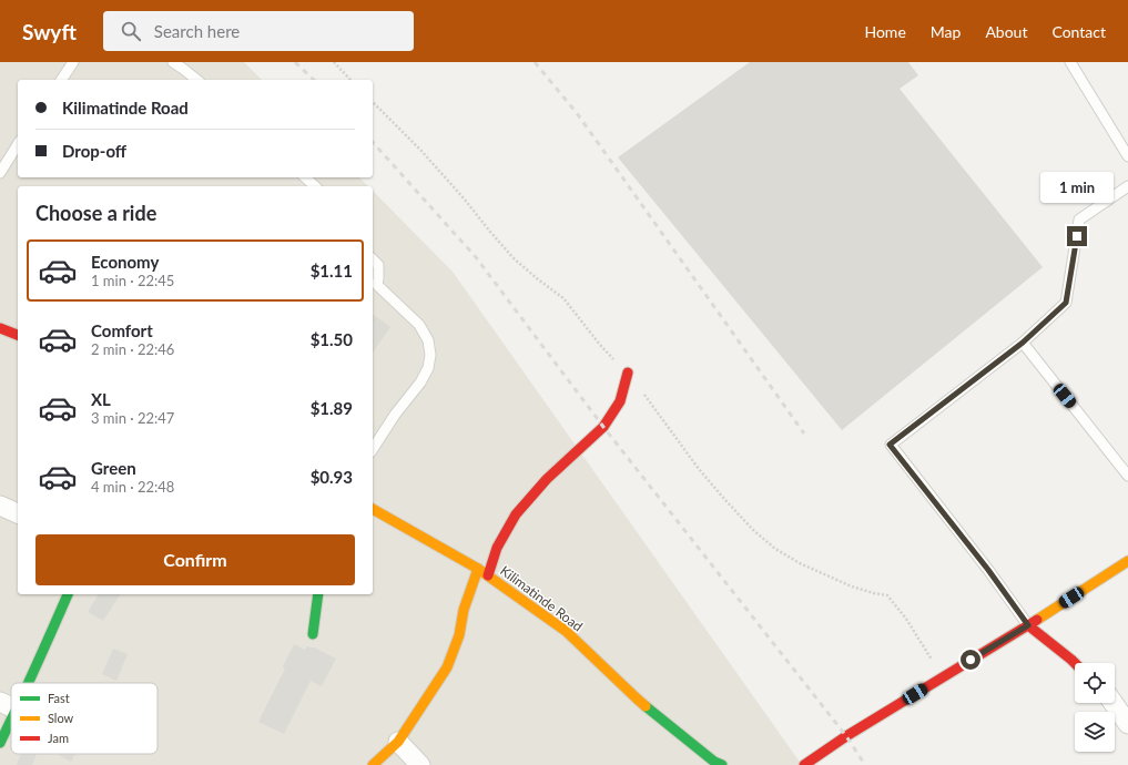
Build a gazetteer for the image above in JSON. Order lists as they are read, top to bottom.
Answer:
{
  "streets": {
    "main road": ["Kilimatinde Road"]
  },
  "legend": ["Fast", "Slow", "Jam"],
  "page": {
    "header": "Swyft",
    "search": "Search here",
    "nav": [
      "Home",
      "Map",
      "About",
      "Contact"
    ],
    "banner": ["Kilimatinde Road", "Drop-off"],
    "bubble": "1 min",
    "heading": "Choose a ride",
    "list": [
      {
        "name": "Economy",
        "note": "1 min · 22:45",
        "value": "$1.11"
      },
      {
        "name": "Comfort",
        "note": "2 min · 22:46",
        "value": "$1.50"
      },
      {
        "name": "XL",
        "note": "3 min · 22:47",
        "value": "$1.89"
      },
      {
        "name": "Green",
        "note": "4 min · 22:48",
        "value": "$0.93"
      }
    ],
    "buttons": "Confirm"
  }
}
